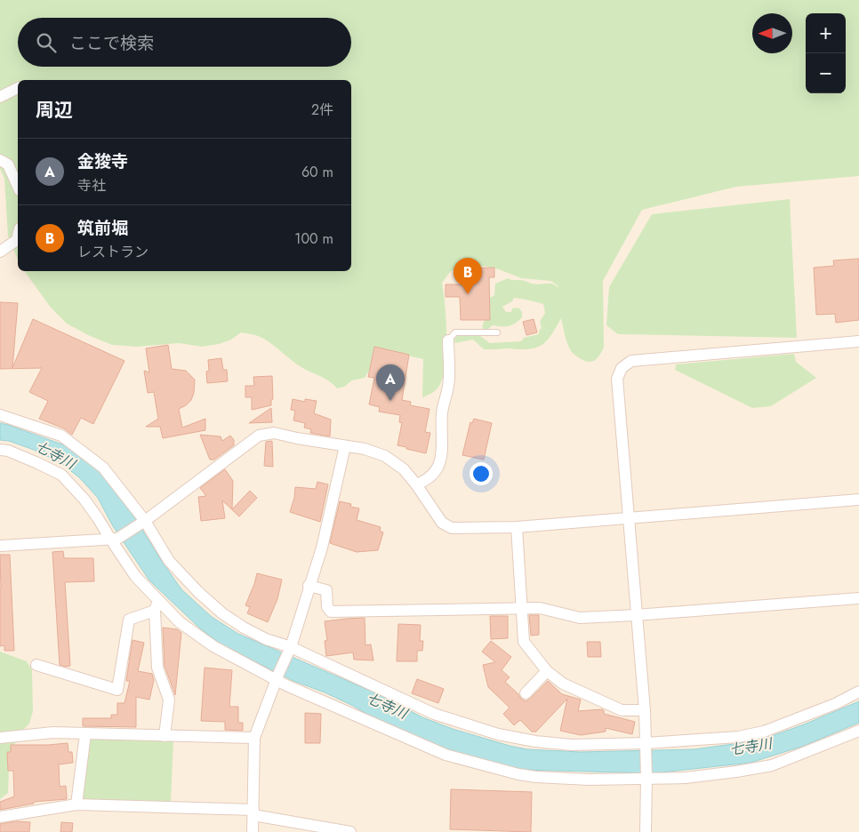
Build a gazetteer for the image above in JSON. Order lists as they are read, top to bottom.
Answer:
{
  "water": ["七寺川"],
  "north": "left",
  "page": {
    "map_buttons": ["+", "−"],
    "search": "ここで検索",
    "heading": ["周辺", "2件"],
    "list": [
      {
        "mark": "A",
        "name": "金狻寺",
        "note": "寺社",
        "value": "60 m"
      },
      {
        "mark": "B",
        "name": "筑前堀",
        "note": "レストラン",
        "value": "100 m"
      }
    ],
    "pins": ["B", "A"]
  }
}
